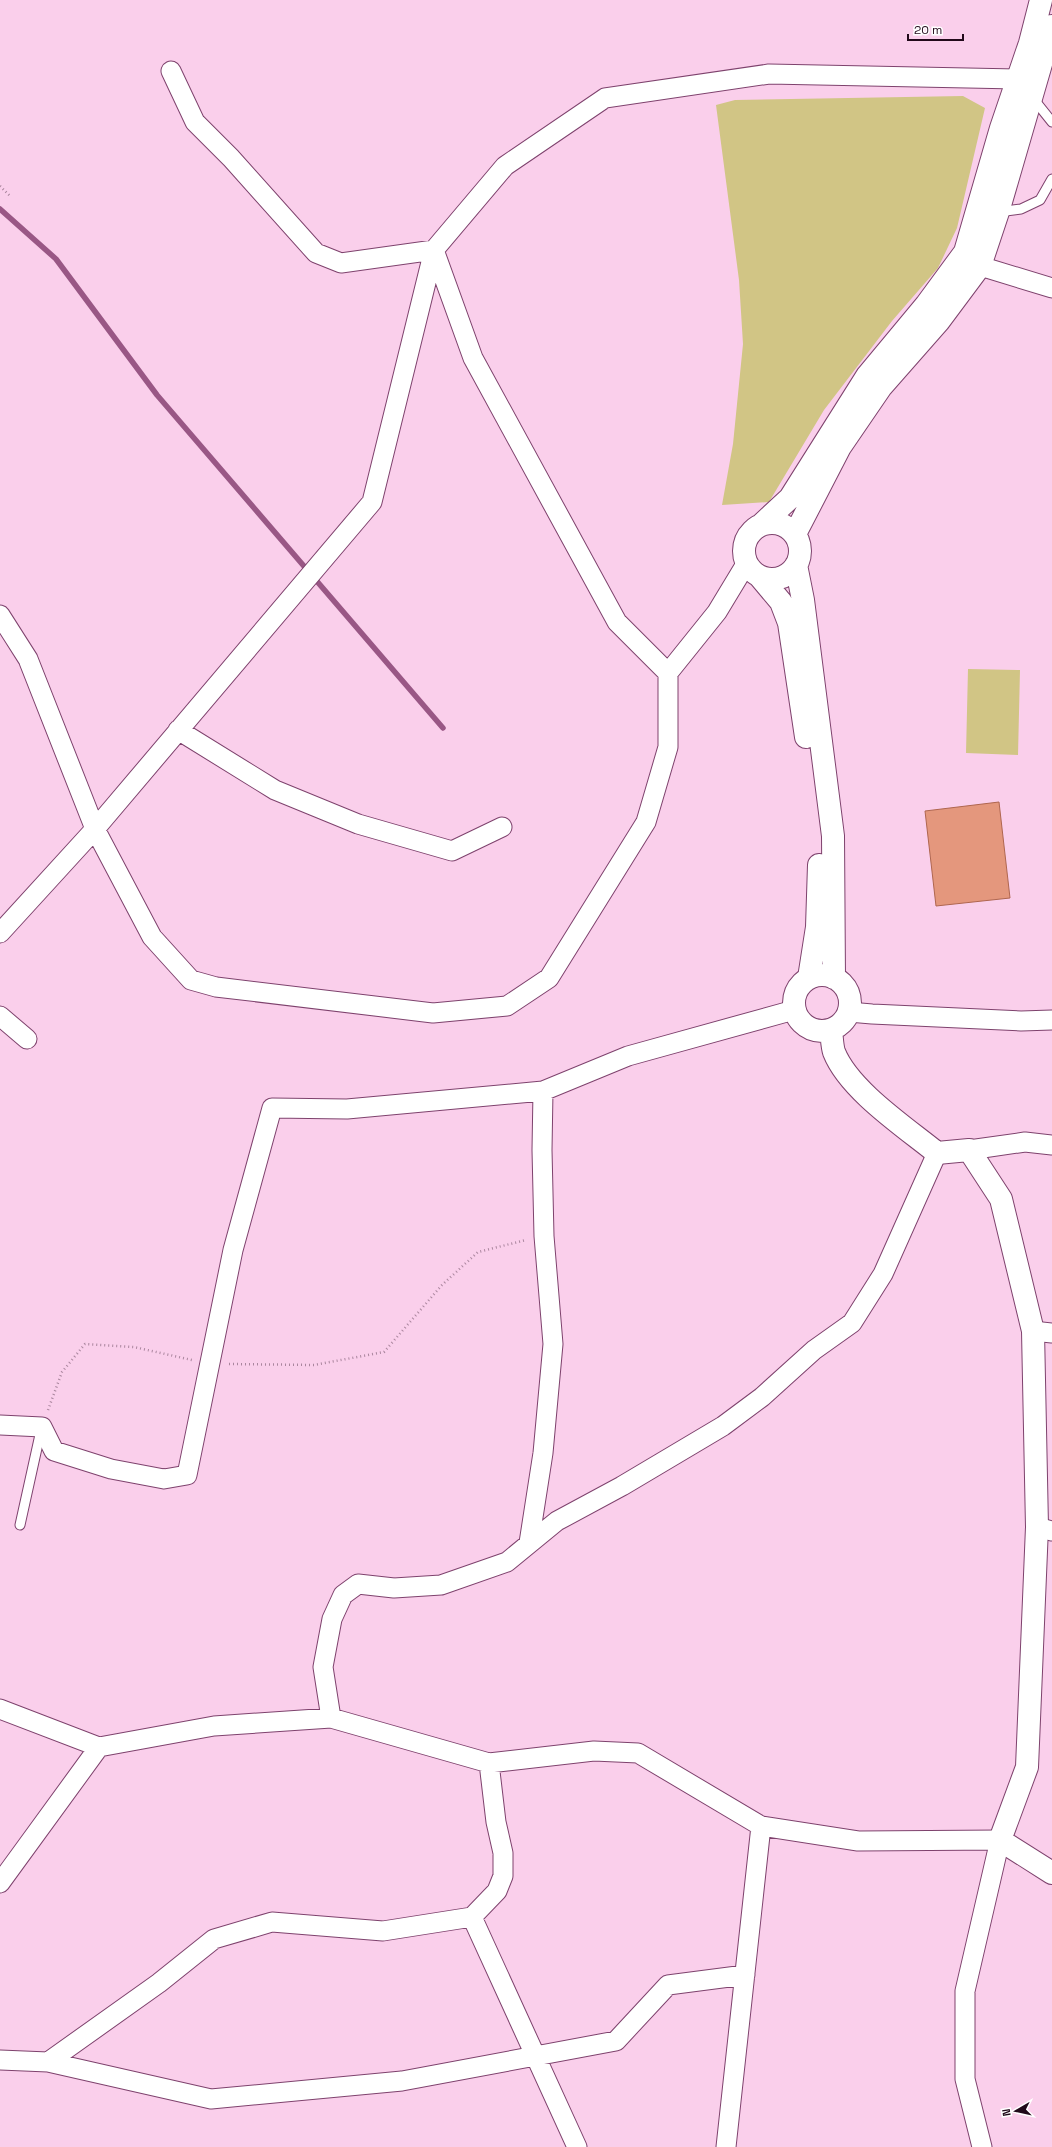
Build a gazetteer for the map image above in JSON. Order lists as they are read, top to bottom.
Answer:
{
  "scale_bar": "20 m",
  "north": "left"
}
